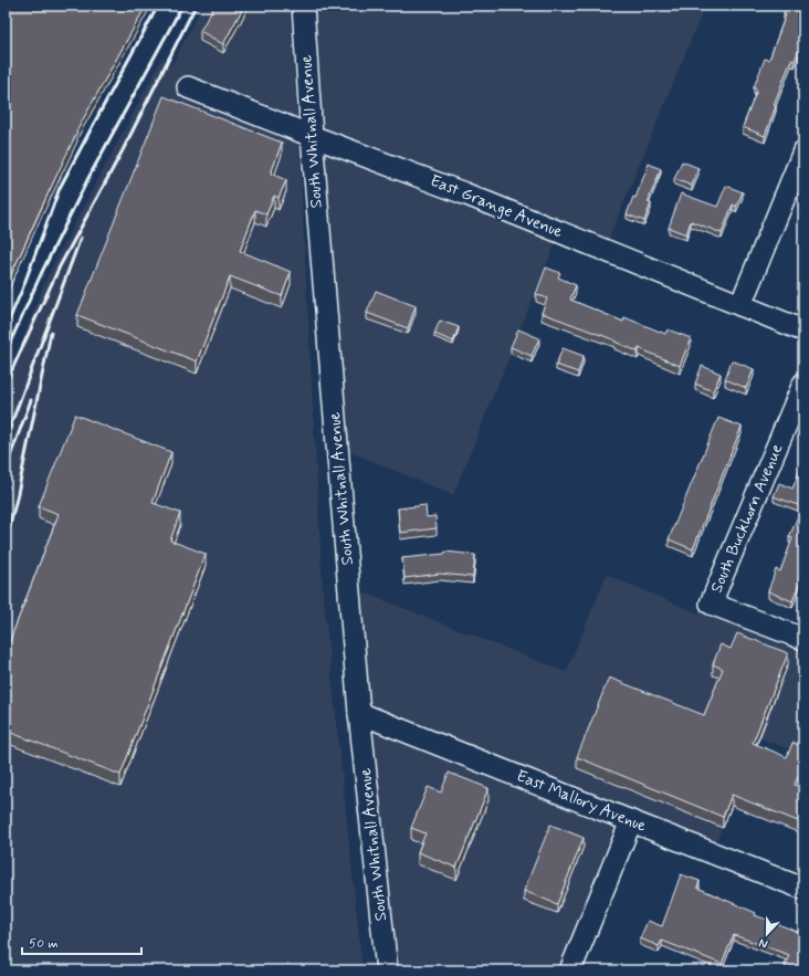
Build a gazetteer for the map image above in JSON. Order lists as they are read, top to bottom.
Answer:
{
  "streets": {
    "street": [
      "South Whitnall Avenue",
      "East Grange Avenue",
      "South Buckhorn Avenue",
      "East Mallory Avenue"
    ]
  },
  "crossings": [
    ["South Whitnall Avenue", "East Grange Avenue"],
    ["South Whitnall Avenue", "East Mallory Avenue"]
  ],
  "scale_bar": "50 m",
  "north": "bottom"
}
